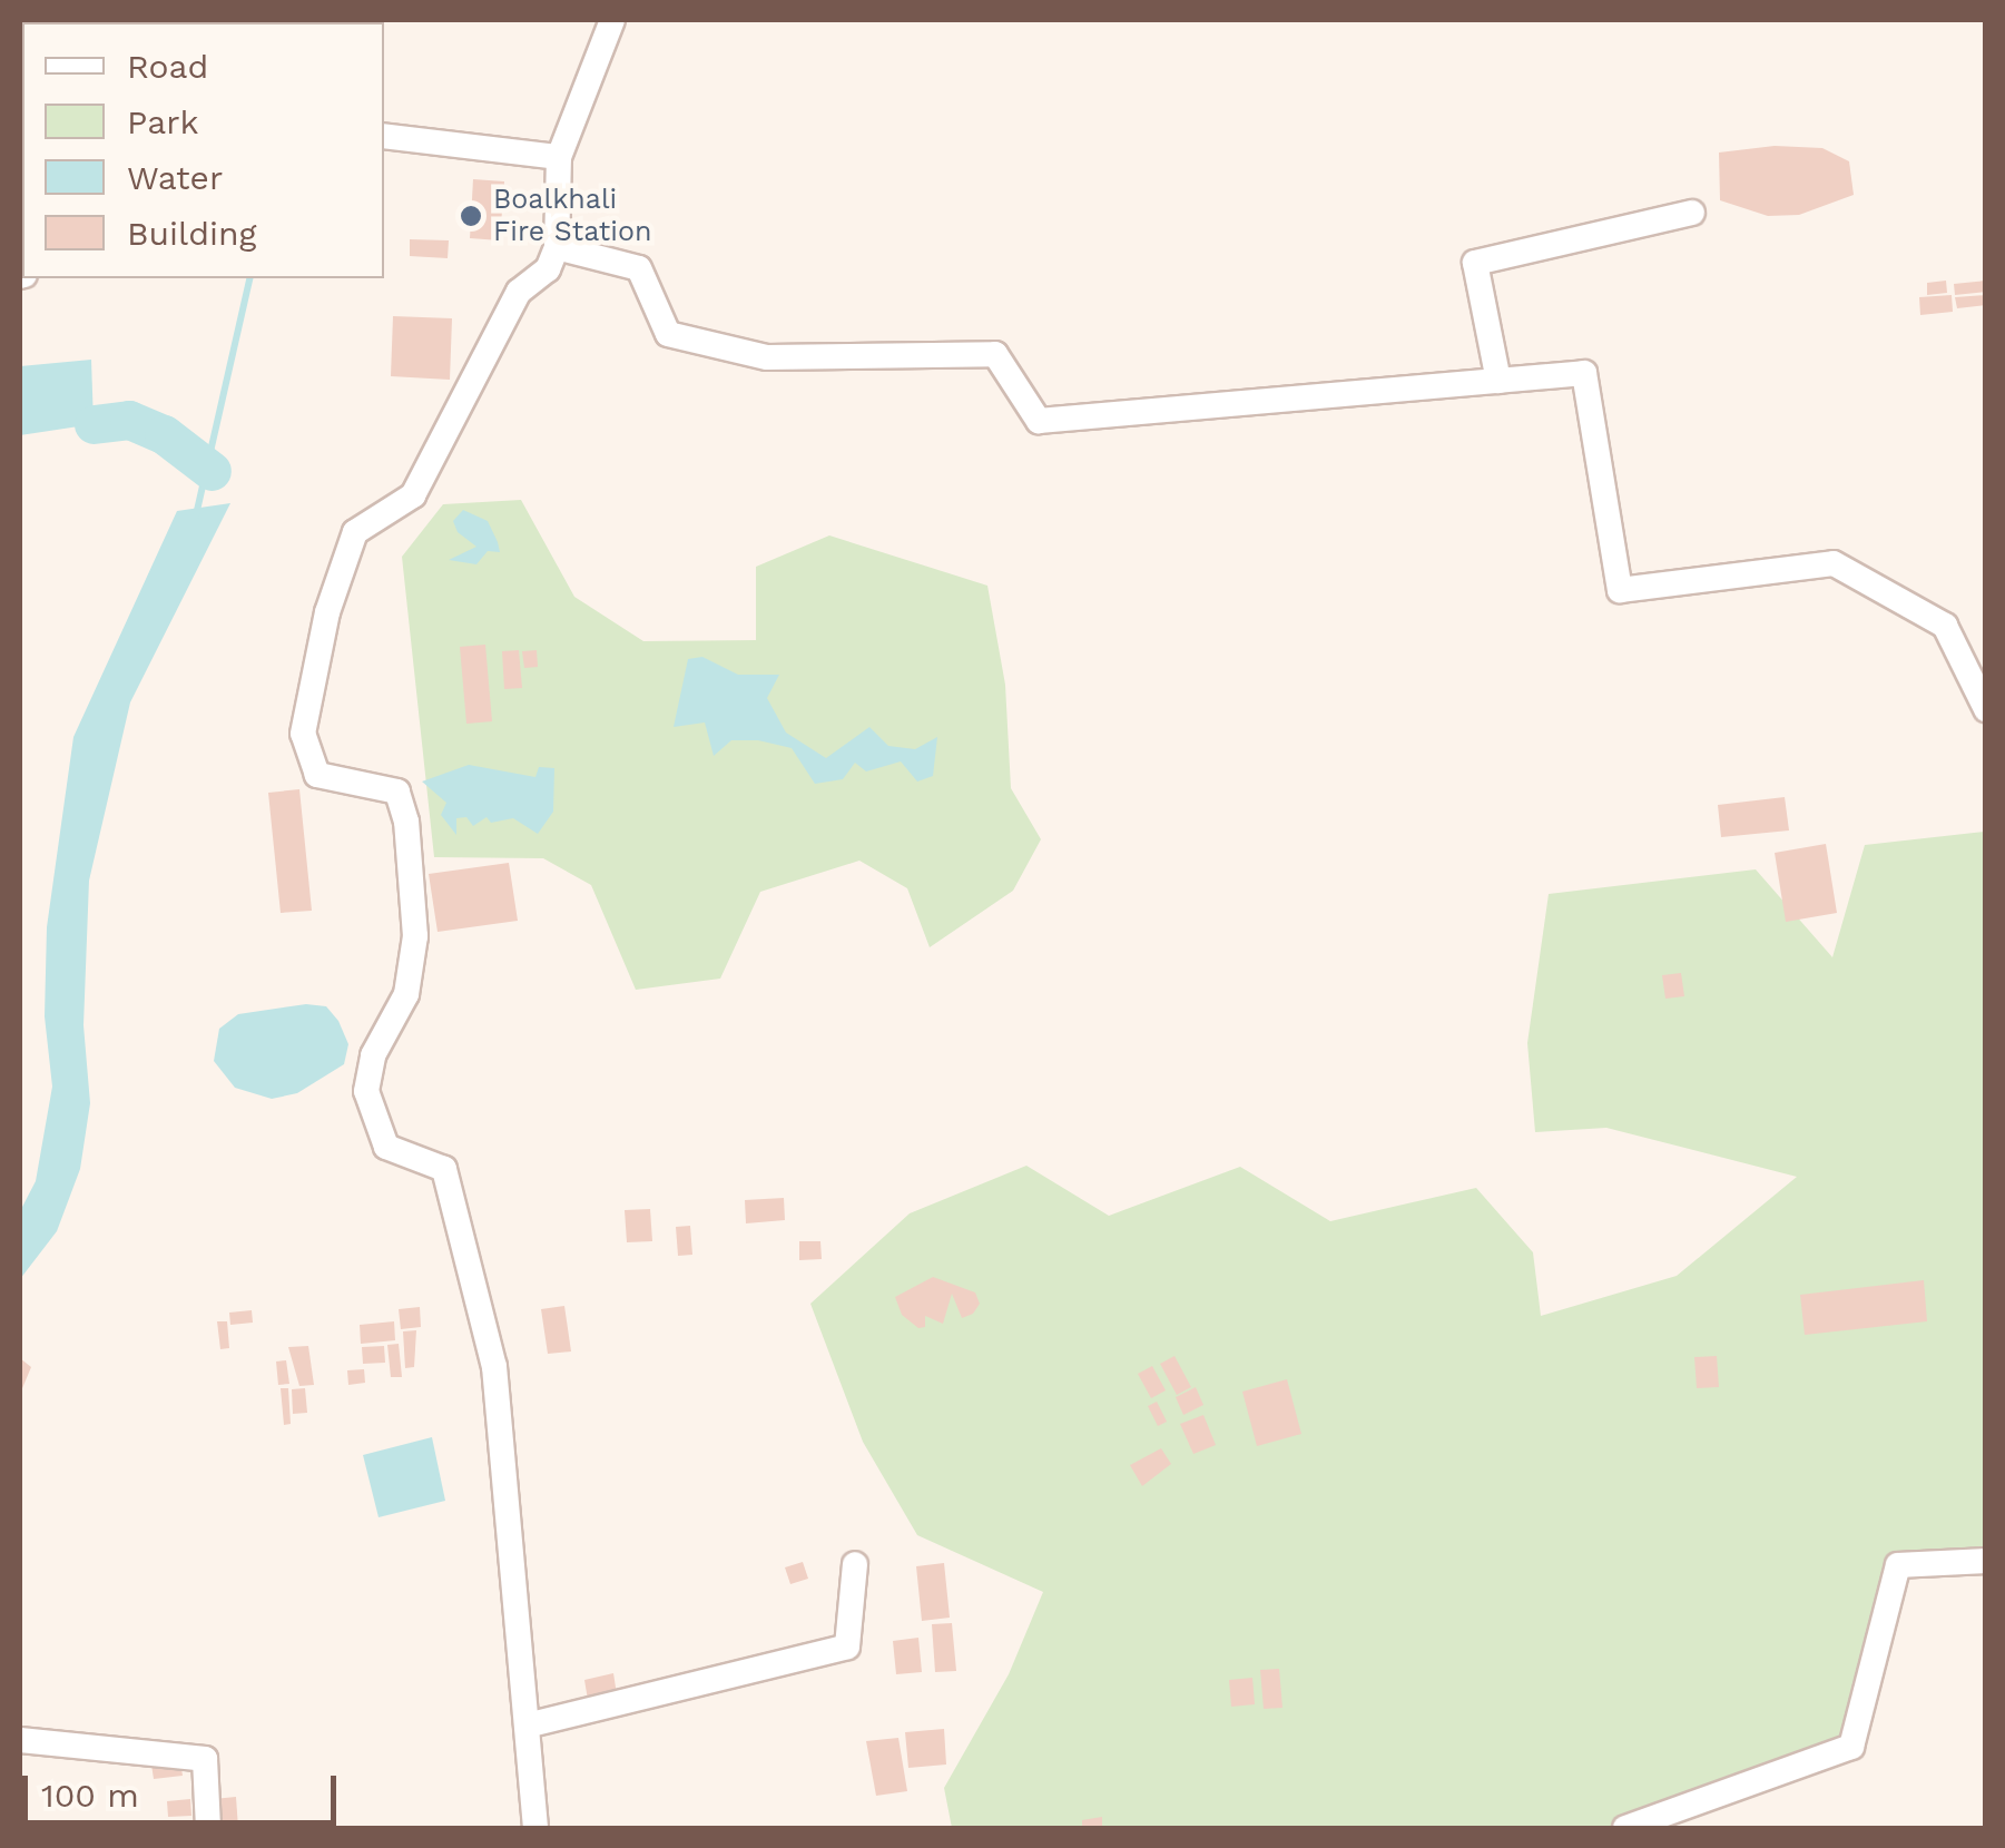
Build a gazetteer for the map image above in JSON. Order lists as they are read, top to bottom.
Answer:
{
  "places": ["Boalkhali Fire Station"],
  "legend": [
    "Road",
    "Park",
    "Water",
    "Building"
  ],
  "scale_bar": "100 m"
}
